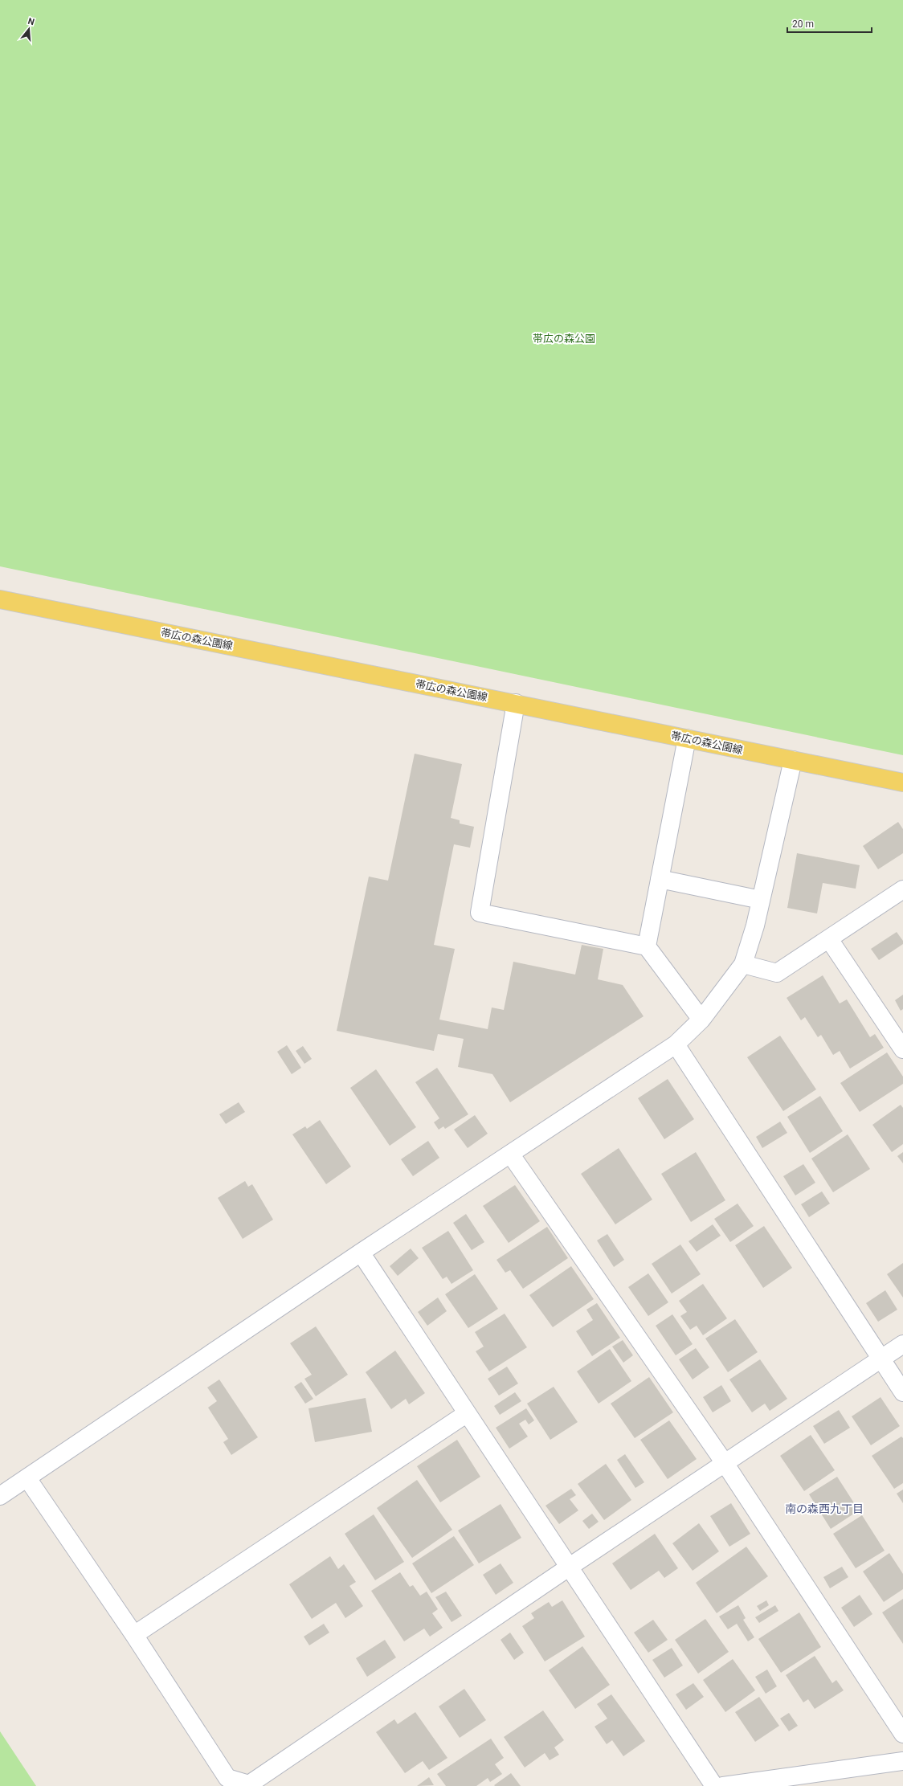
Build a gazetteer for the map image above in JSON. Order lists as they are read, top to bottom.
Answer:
{
  "streets": {
    "main road": ["帯広の森公園線"]
  },
  "districts": ["南の森西九丁目"],
  "parks": ["帯広の森公園"],
  "scale_bar": "20 m",
  "north": "top"
}
